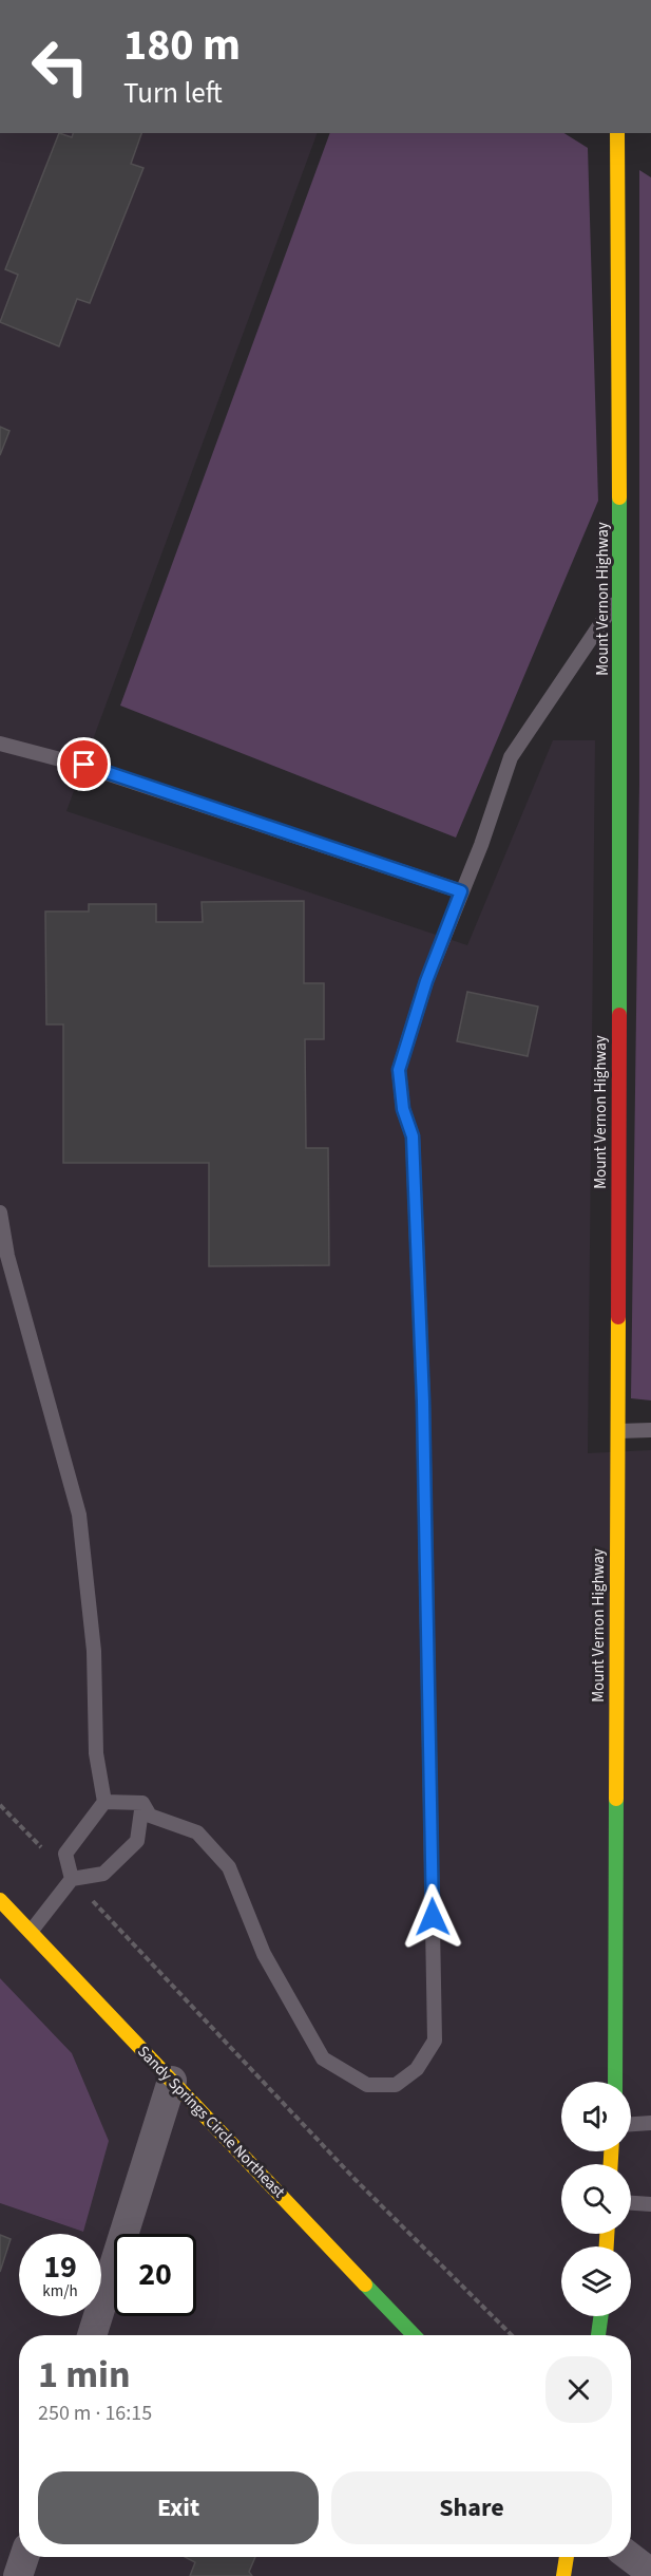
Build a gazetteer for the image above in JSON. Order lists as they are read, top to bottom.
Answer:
{
  "streets": {
    "street": ["Mount Vernon Highway", "Sandy Springs Circle Northeast"]
  },
  "page": {
    "turn": ["180 m", "Turn left"],
    "speed": "19 km/h",
    "limit": "20",
    "heading": ["1 min", "250 m · 16:15"],
    "buttons": ["Exit", "Share"]
  }
}
